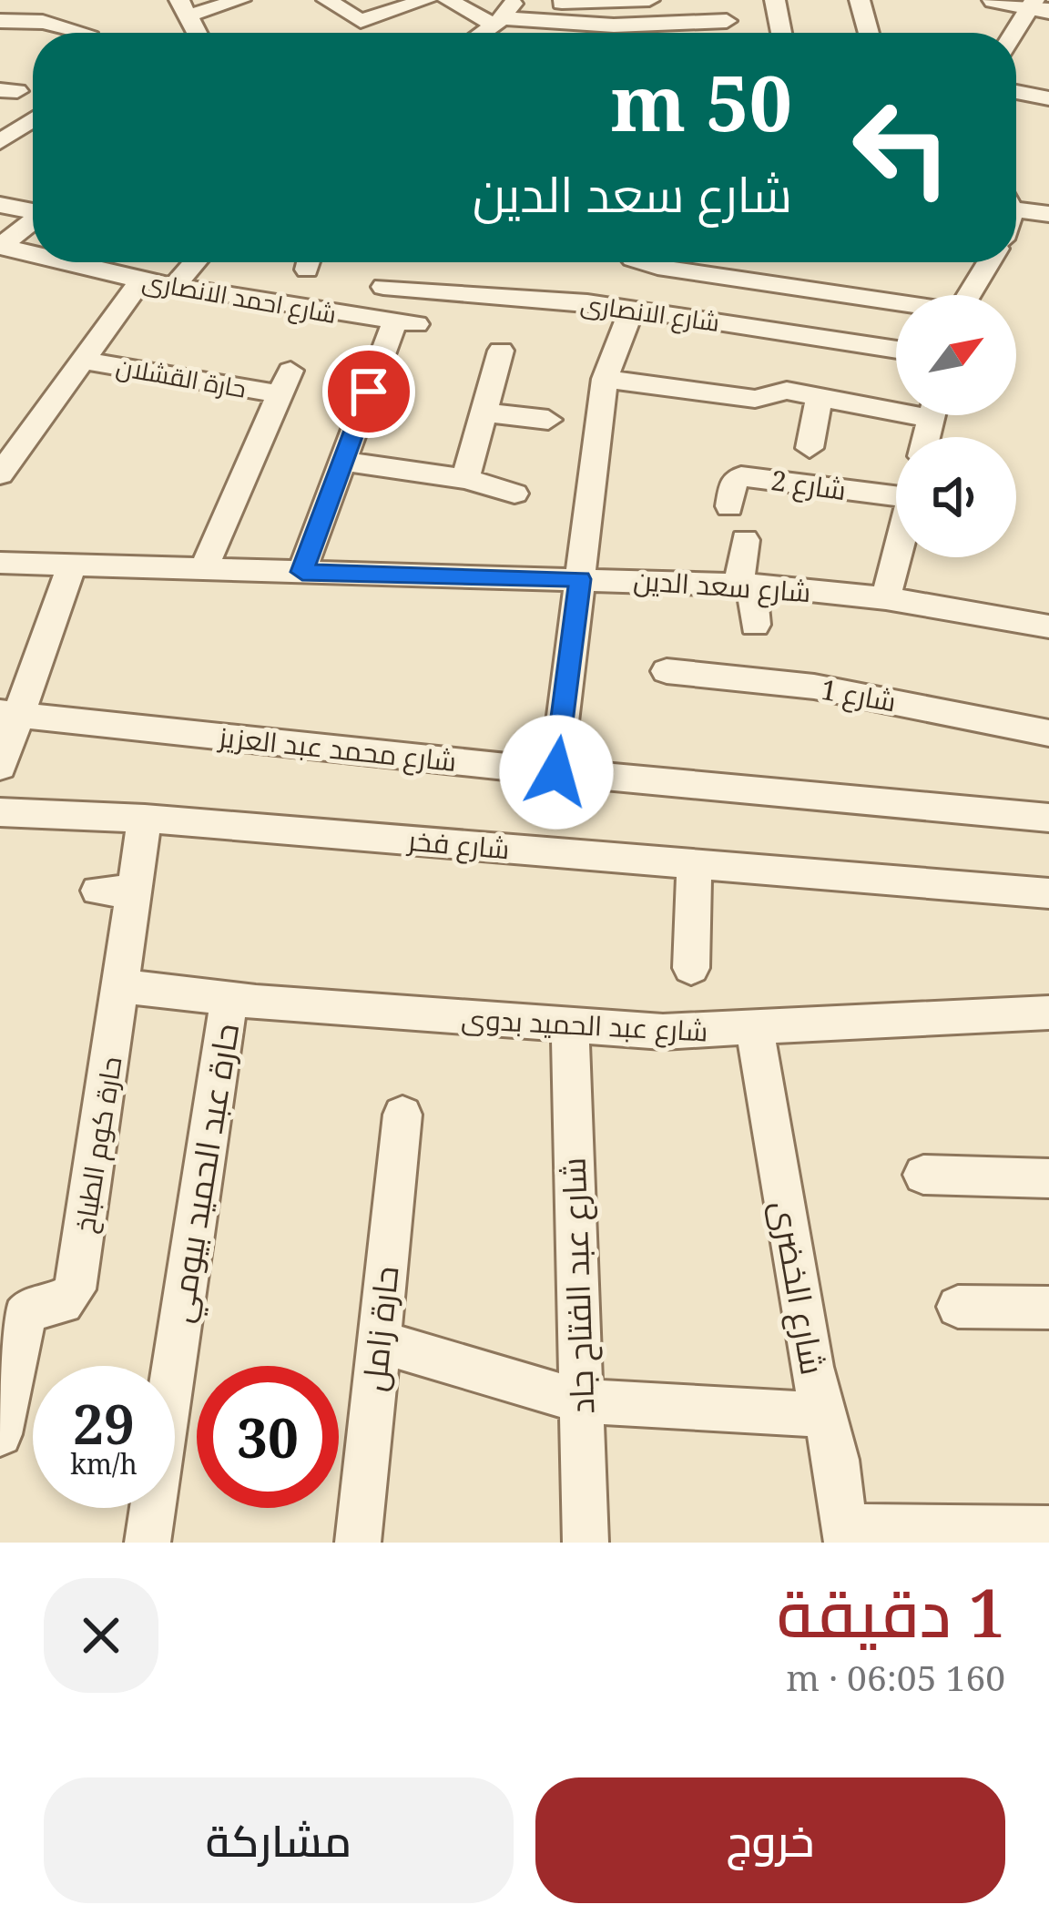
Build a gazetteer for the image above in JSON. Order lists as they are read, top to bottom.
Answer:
{
  "streets": {
    "street": [
      "شارع احمد الانصارى",
      "شارع الانصارى",
      "حارة القشلان",
      "شارع 2",
      "شارع سعد الدين",
      "شارع 1",
      "شارع محمد عبد العزيز",
      "شارع فخر",
      "شارع عبد الحميد بدوى",
      "حارة كوم الطباخ",
      "حارة عبد الحميد بيومي",
      "شارع عبد الفتاح جاد",
      "شارع الخضرى",
      "حارة زامل"
    ]
  },
  "crossings": [
    ["حارة القشلان", "شارع سعد الدين"],
    ["شارع فخر", "حارة كوم الطباخ"],
    ["شارع عبد الحميد بدوى", "حارة كوم الطباخ"],
    ["شارع عبد الحميد بدوى", "حارة عبد الحميد بيومي"],
    ["شارع عبد الحميد بدوى", "شارع عبد الفتاح جاد"],
    ["شارع عبد الحميد بدوى", "شارع الخضرى"]
  ],
  "north": "top right",
  "page": {
    "turn": ["50 m", "شارع سعد الدين"],
    "speed": "29 km/h",
    "limit": "30",
    "heading": ["1 دقيقة", "160 m · 06:05"],
    "buttons": ["خروج", "مشاركة"]
  }
}
